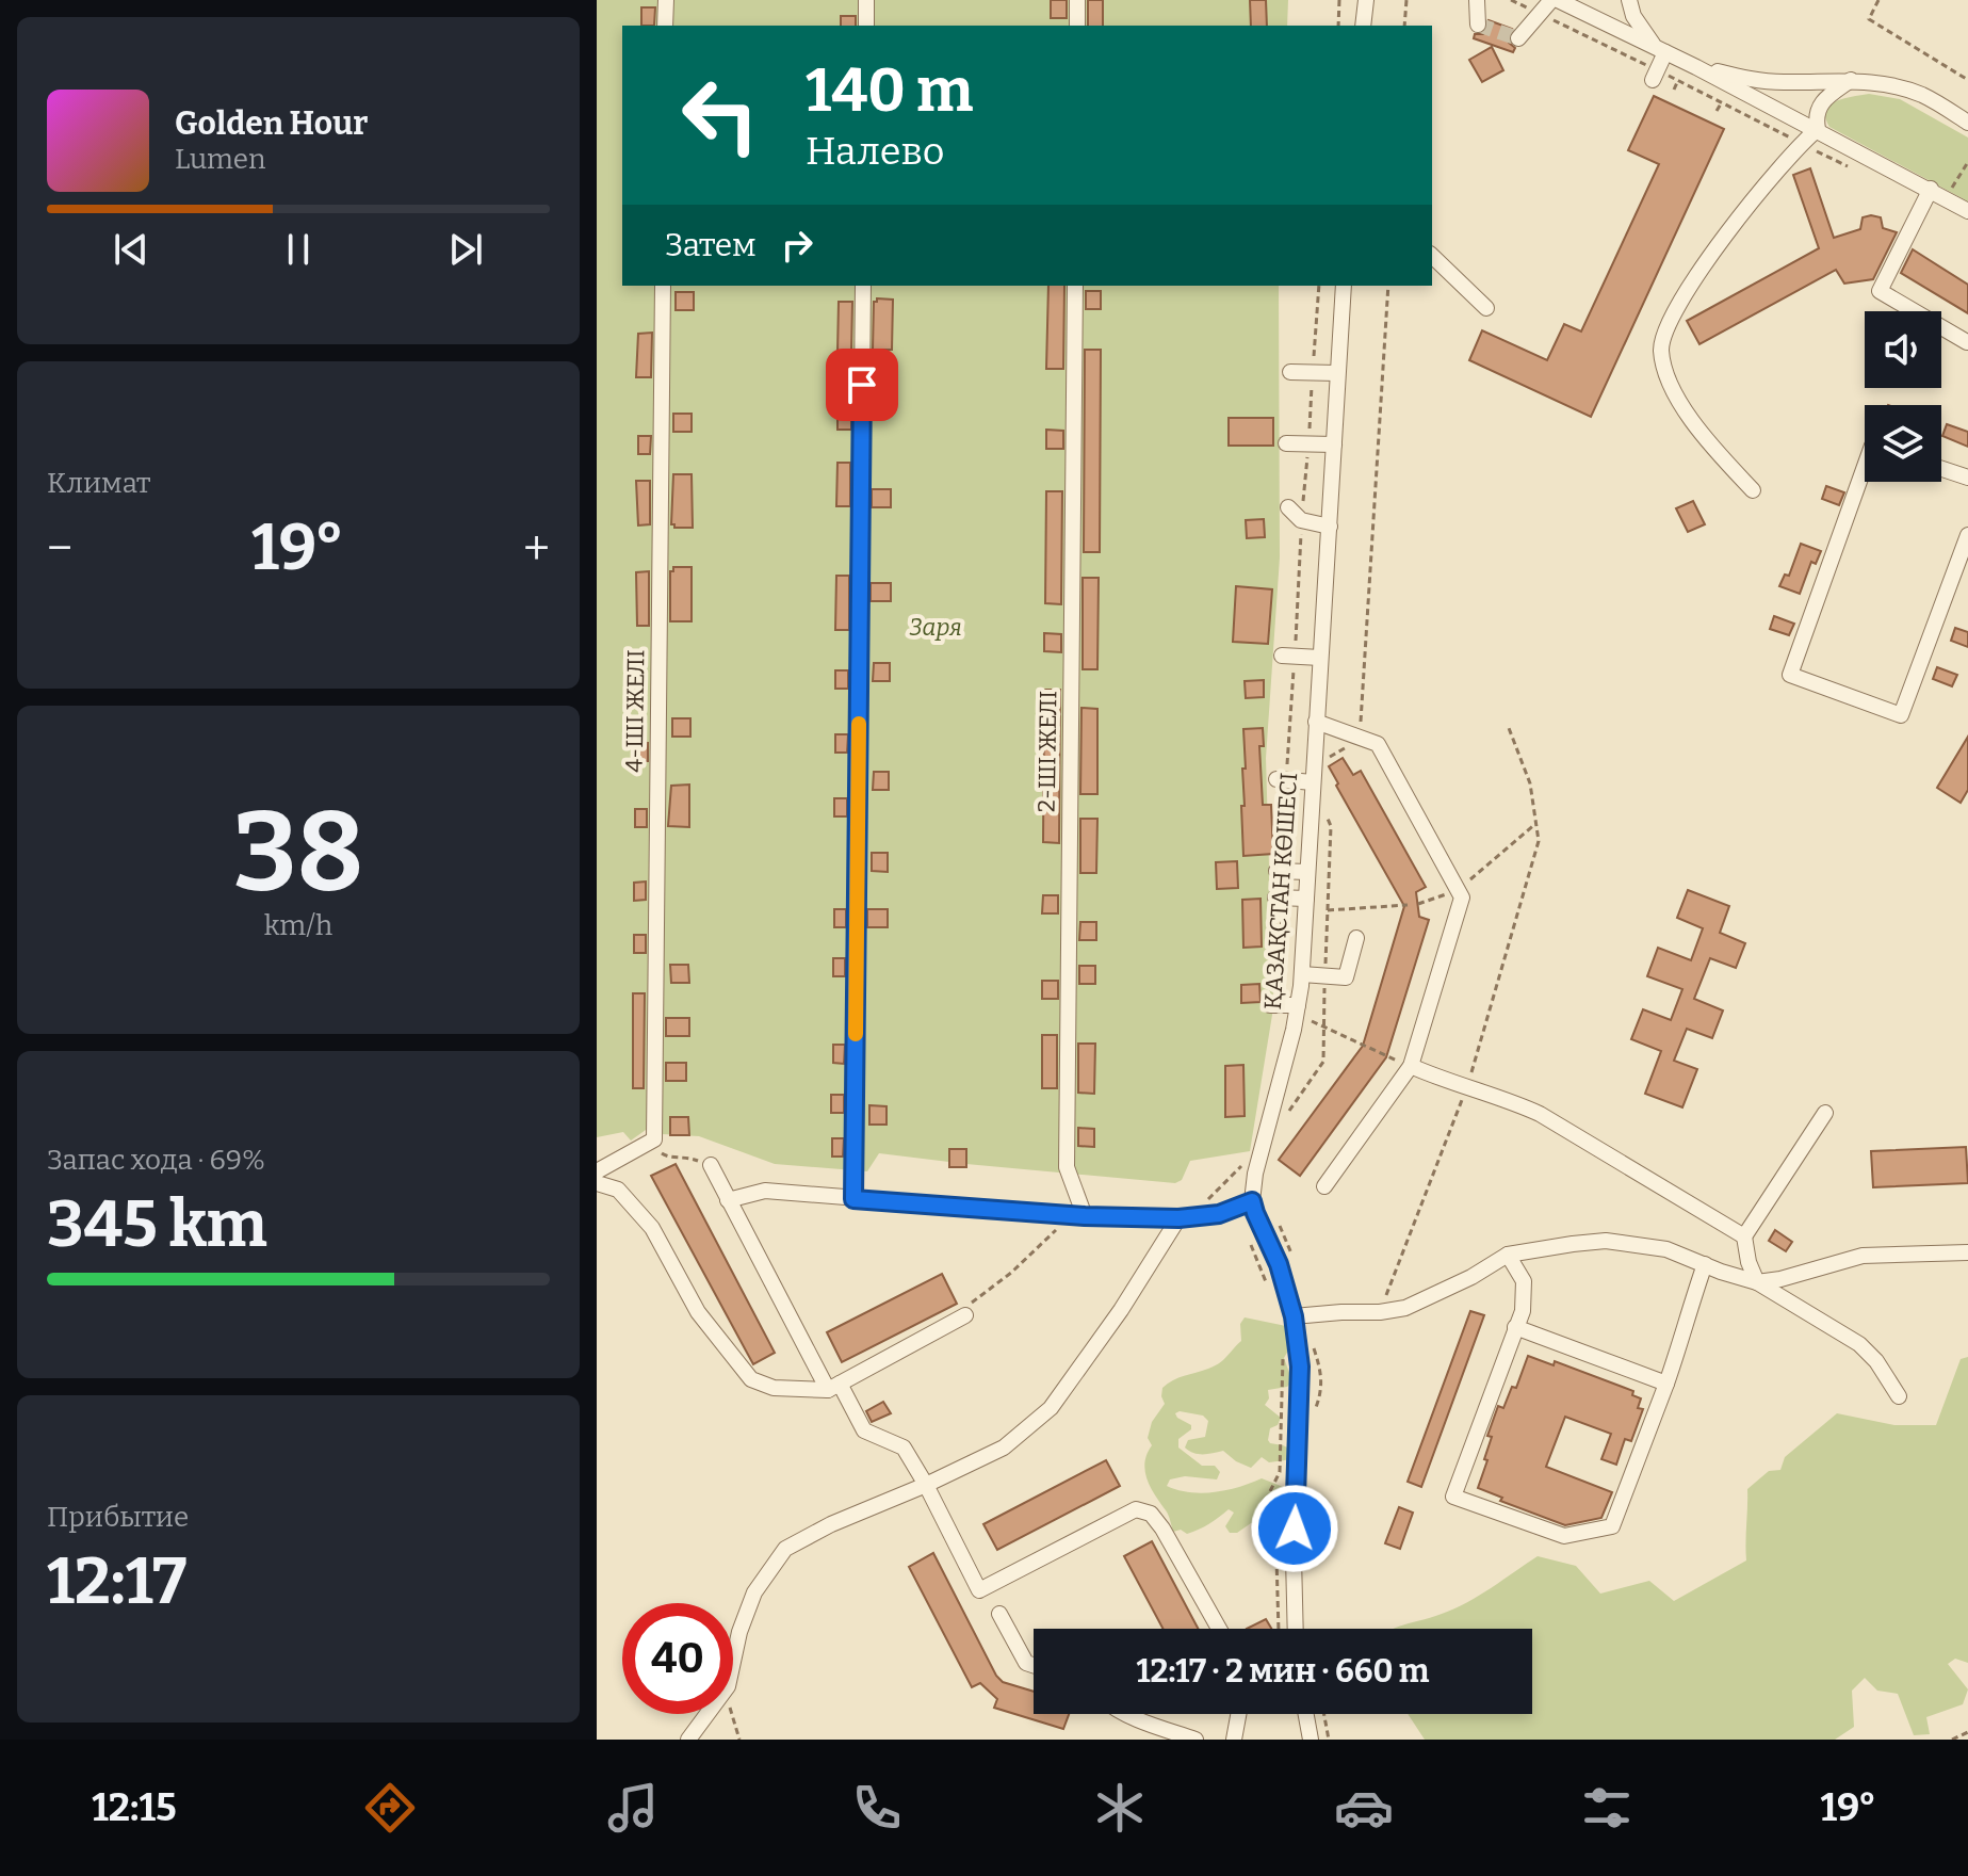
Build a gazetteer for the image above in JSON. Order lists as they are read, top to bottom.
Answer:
{
  "streets": {
    "street": ["4-ШІ ЖЕЛІ", "2-ШІ ЖЕЛІ", "ҚАЗАҚСТАН КӨШЕСІ"]
  },
  "parks": ["Заря"],
  "page": {
    "turn": ["140 m", "Налево"],
    "song": ["Golden Hour", "Lumen"],
    "then": "Затем",
    "tile": [
      "Климат",
      ["38", "km/h"],
      ["Запас хода · 69%", "345 km"],
      ["Прибытие", "12:17"]
    ],
    "heat": ["−", "19°", "+"],
    "limit": "40",
    "trip": "12:17 · 2 мин · 660 m",
    "tabs": ["12:15", "19°"]
  }
}
